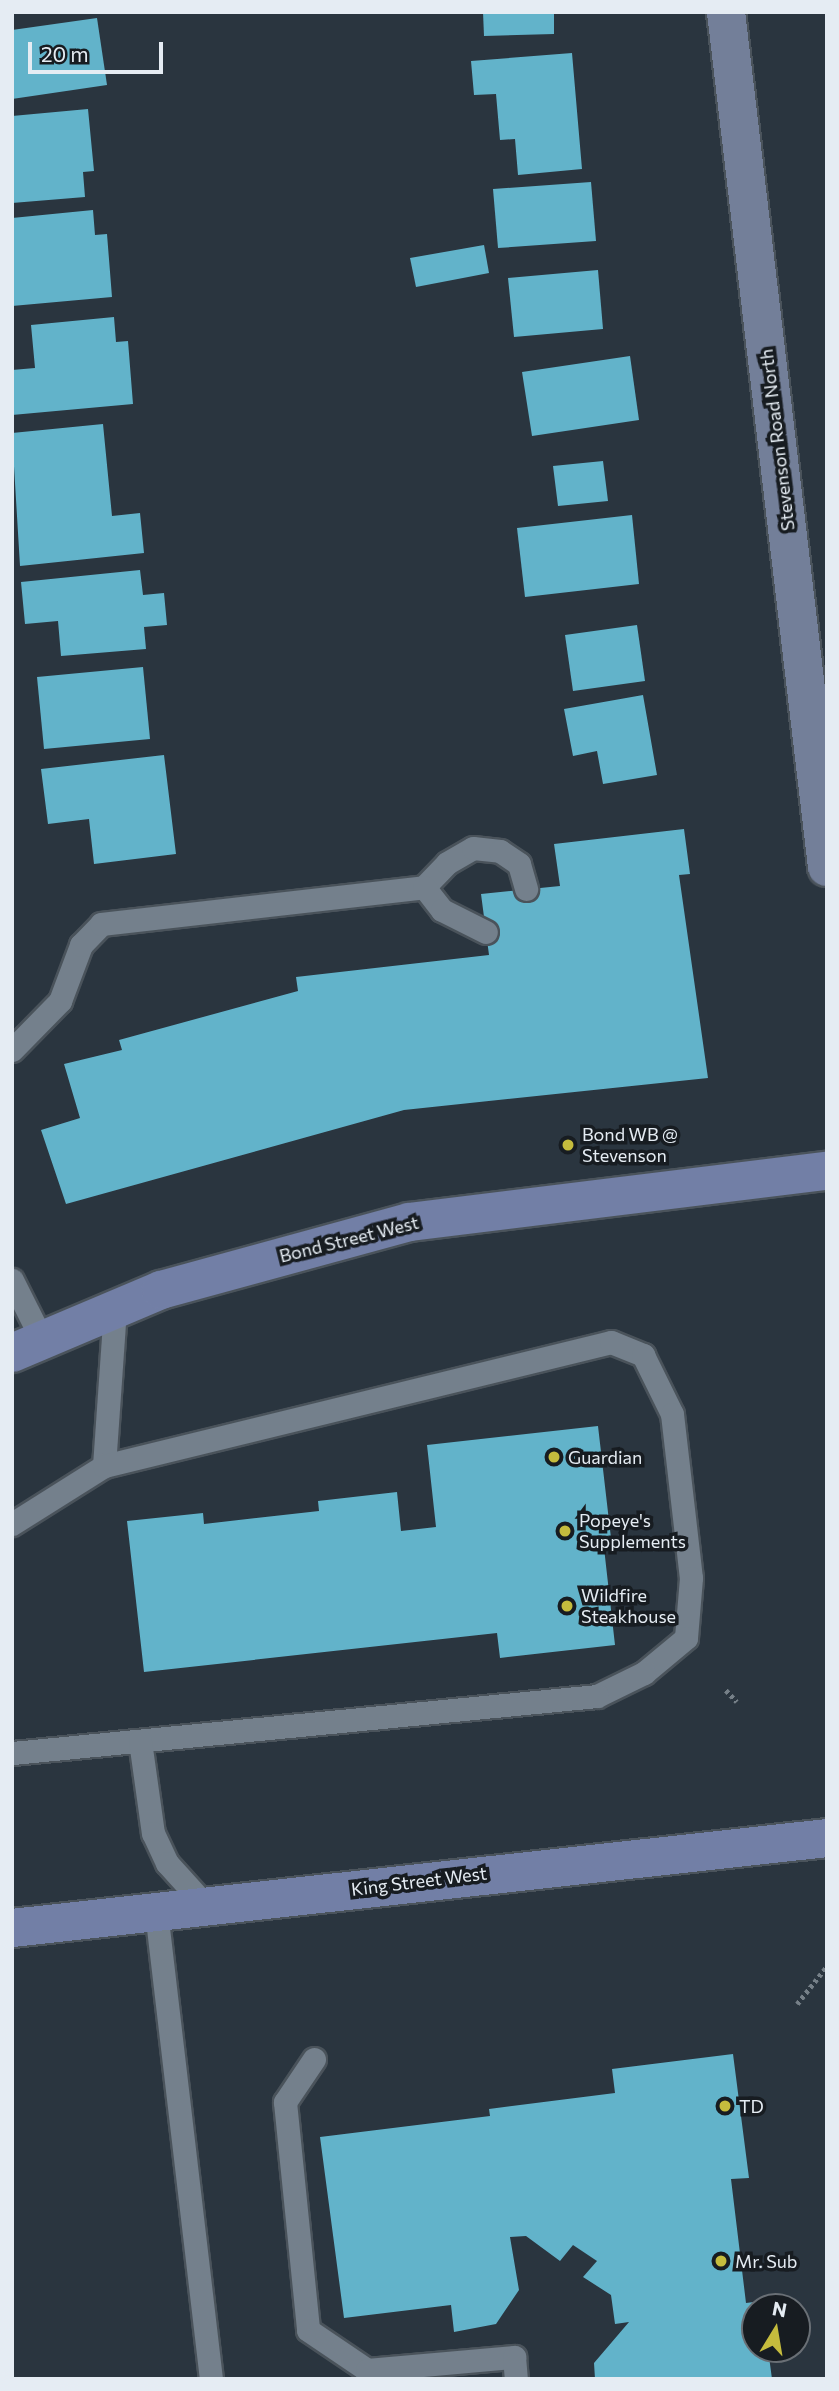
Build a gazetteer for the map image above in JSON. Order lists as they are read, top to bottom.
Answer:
{
  "streets": {
    "main road": ["Stevenson Road North", "Bond Street West", "King Street West"]
  },
  "places": [
    "Bond WB @ Stevenson",
    "Guardian",
    "Popeye's Supplements",
    "Wildfire Steakhouse",
    "TD",
    "Mr. Sub"
  ],
  "scale_bar": "20 m",
  "north": "top"
}
